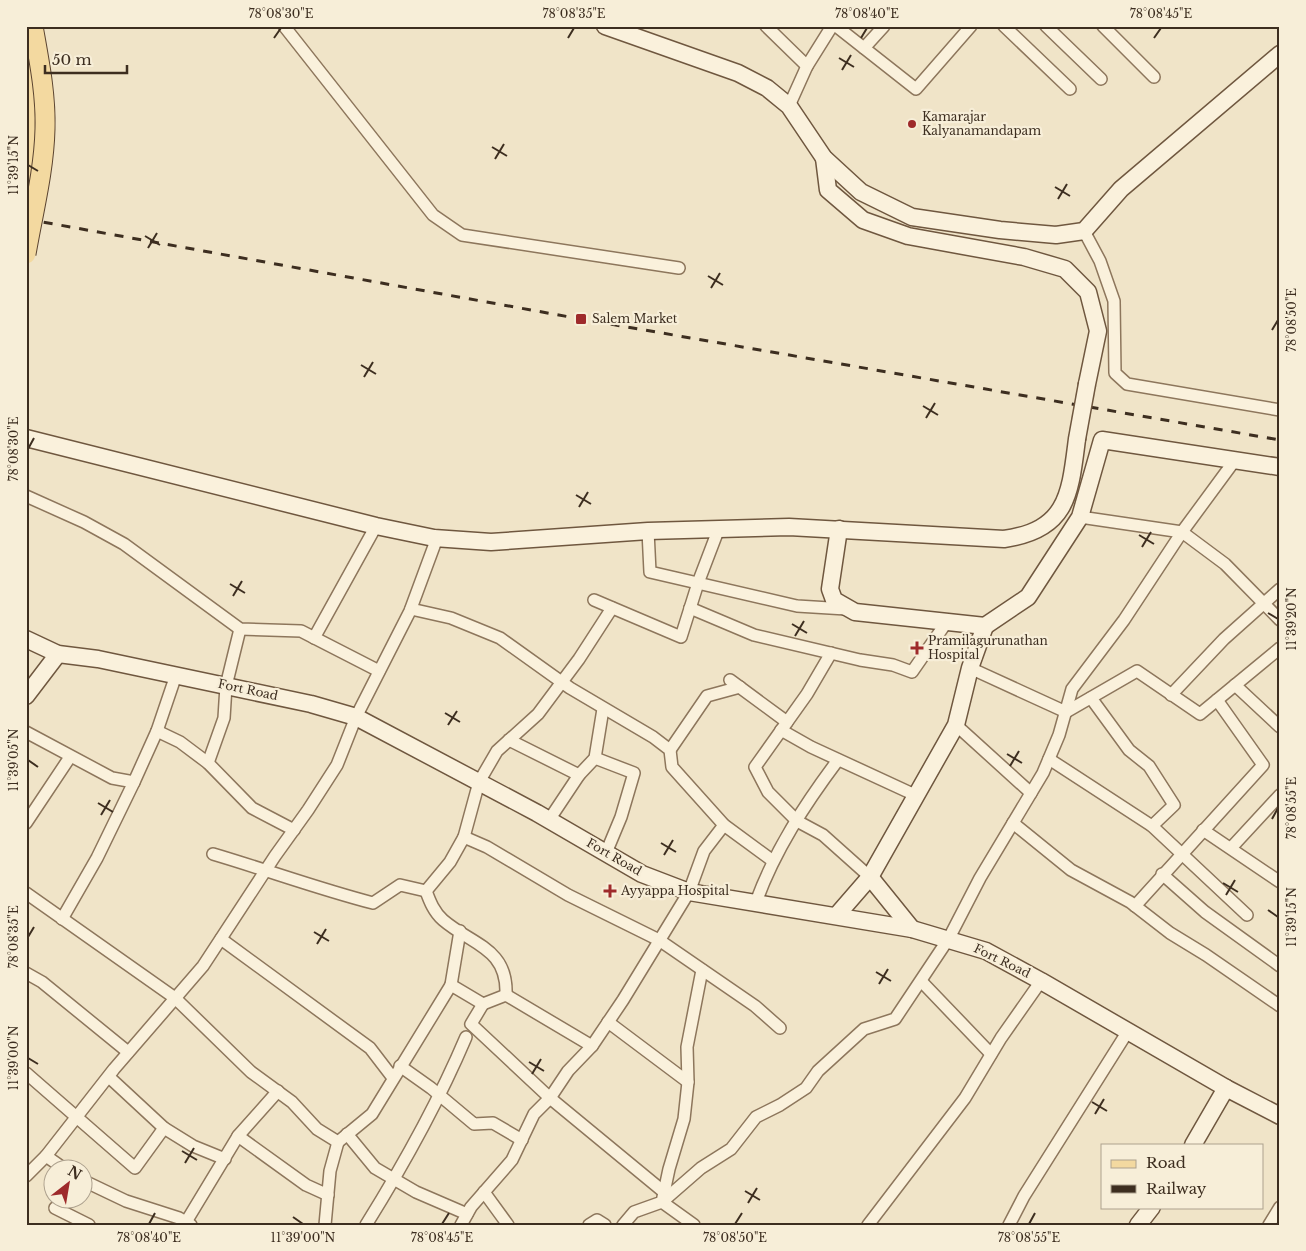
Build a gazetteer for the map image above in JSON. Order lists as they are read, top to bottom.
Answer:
{
  "streets": {
    "street": ["Fort Road"]
  },
  "places": {
    "other": ["Kamarajar Kalyanamandapam"],
    "transit": ["Salem Market"],
    "health": ["Pramilagurunathan Hospital", "Ayyappa Hospital"]
  },
  "legend": ["Road", "Railway"],
  "scale_bar": "50 m",
  "north": "top right",
  "coordinates": [
    "78°08'30\"E",
    "78°08'35\"E",
    "78°08'40\"E",
    "78°08'45\"E",
    "11°39'15\"N",
    "78°08'50\"E",
    "11°39'20\"N",
    "11°39'05\"N",
    "78°08'55\"E",
    "11°39'00\"N"
  ]
}
